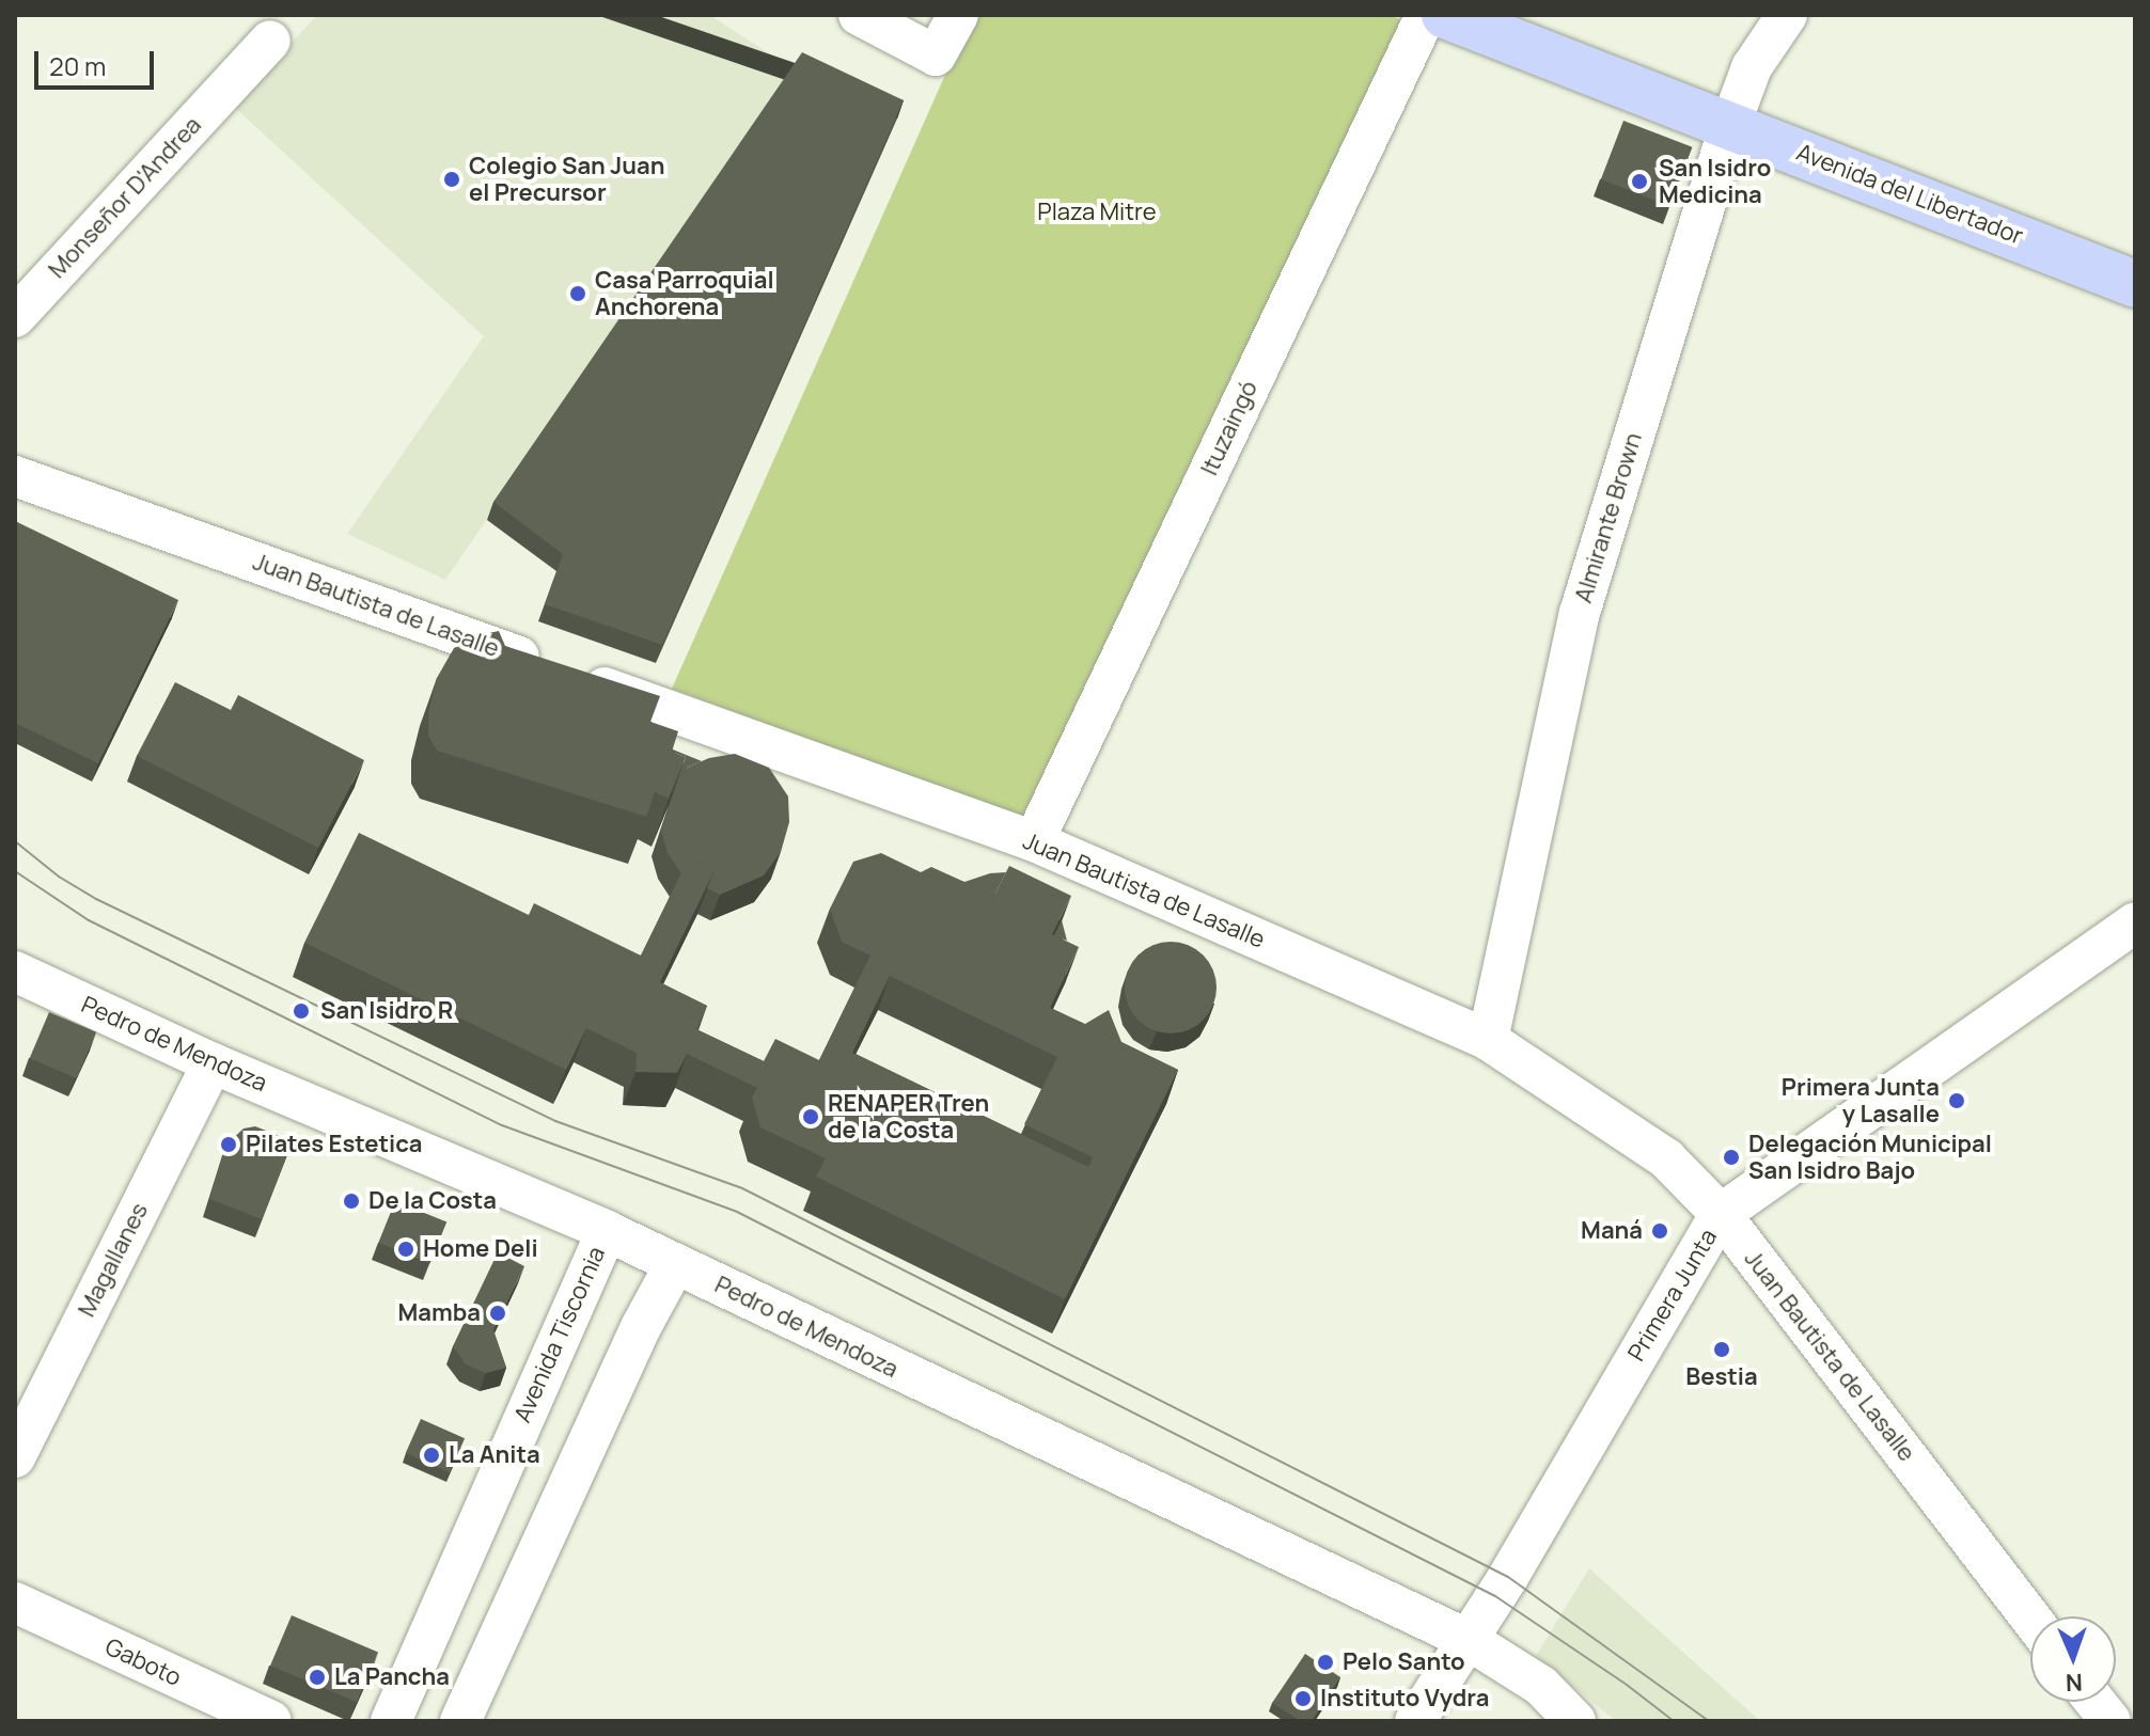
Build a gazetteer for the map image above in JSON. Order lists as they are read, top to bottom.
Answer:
{
  "streets": {
    "main road": ["Avenida del Libertador"],
    "street": [
      "Monseñor D'Andrea",
      "Ituzaingó",
      "Almirante Brown",
      "Juan Bautista de Lasalle",
      "Pedro de Mendoza",
      "Magallanes",
      "Primera Junta",
      "Avenida Tiscornia",
      "Gaboto"
    ]
  },
  "crossings": [
    ["Avenida del Libertador", "Almirante Brown"],
    ["Ituzaingó", "Juan Bautista de Lasalle"],
    ["Almirante Brown", "Juan Bautista de Lasalle"],
    ["Juan Bautista de Lasalle", "Primera Junta"],
    ["Pedro de Mendoza", "Magallanes"],
    ["Pedro de Mendoza", "Primera Junta"],
    ["Pedro de Mendoza", "Avenida Tiscornia"]
  ],
  "parks": ["Plaza Mitre"],
  "places": [
    "Colegio San Juan el Precursor",
    "San Isidro Medicina",
    "Casa Parroquial Anchorena",
    "San Isidro R",
    "Primera Junta y Lasalle",
    "RENAPER Tren de la Costa",
    "Pilates Estetica",
    "Delegación Municipal San Isidro Bajo",
    "De la Costa",
    "Maná",
    "Home Deli",
    "Mamba",
    "Bestia",
    "La Anita",
    "Pelo Santo",
    "La Pancha",
    "Instituto Vydra"
  ],
  "scale_bar": "20 m",
  "north": "bottom"
}
